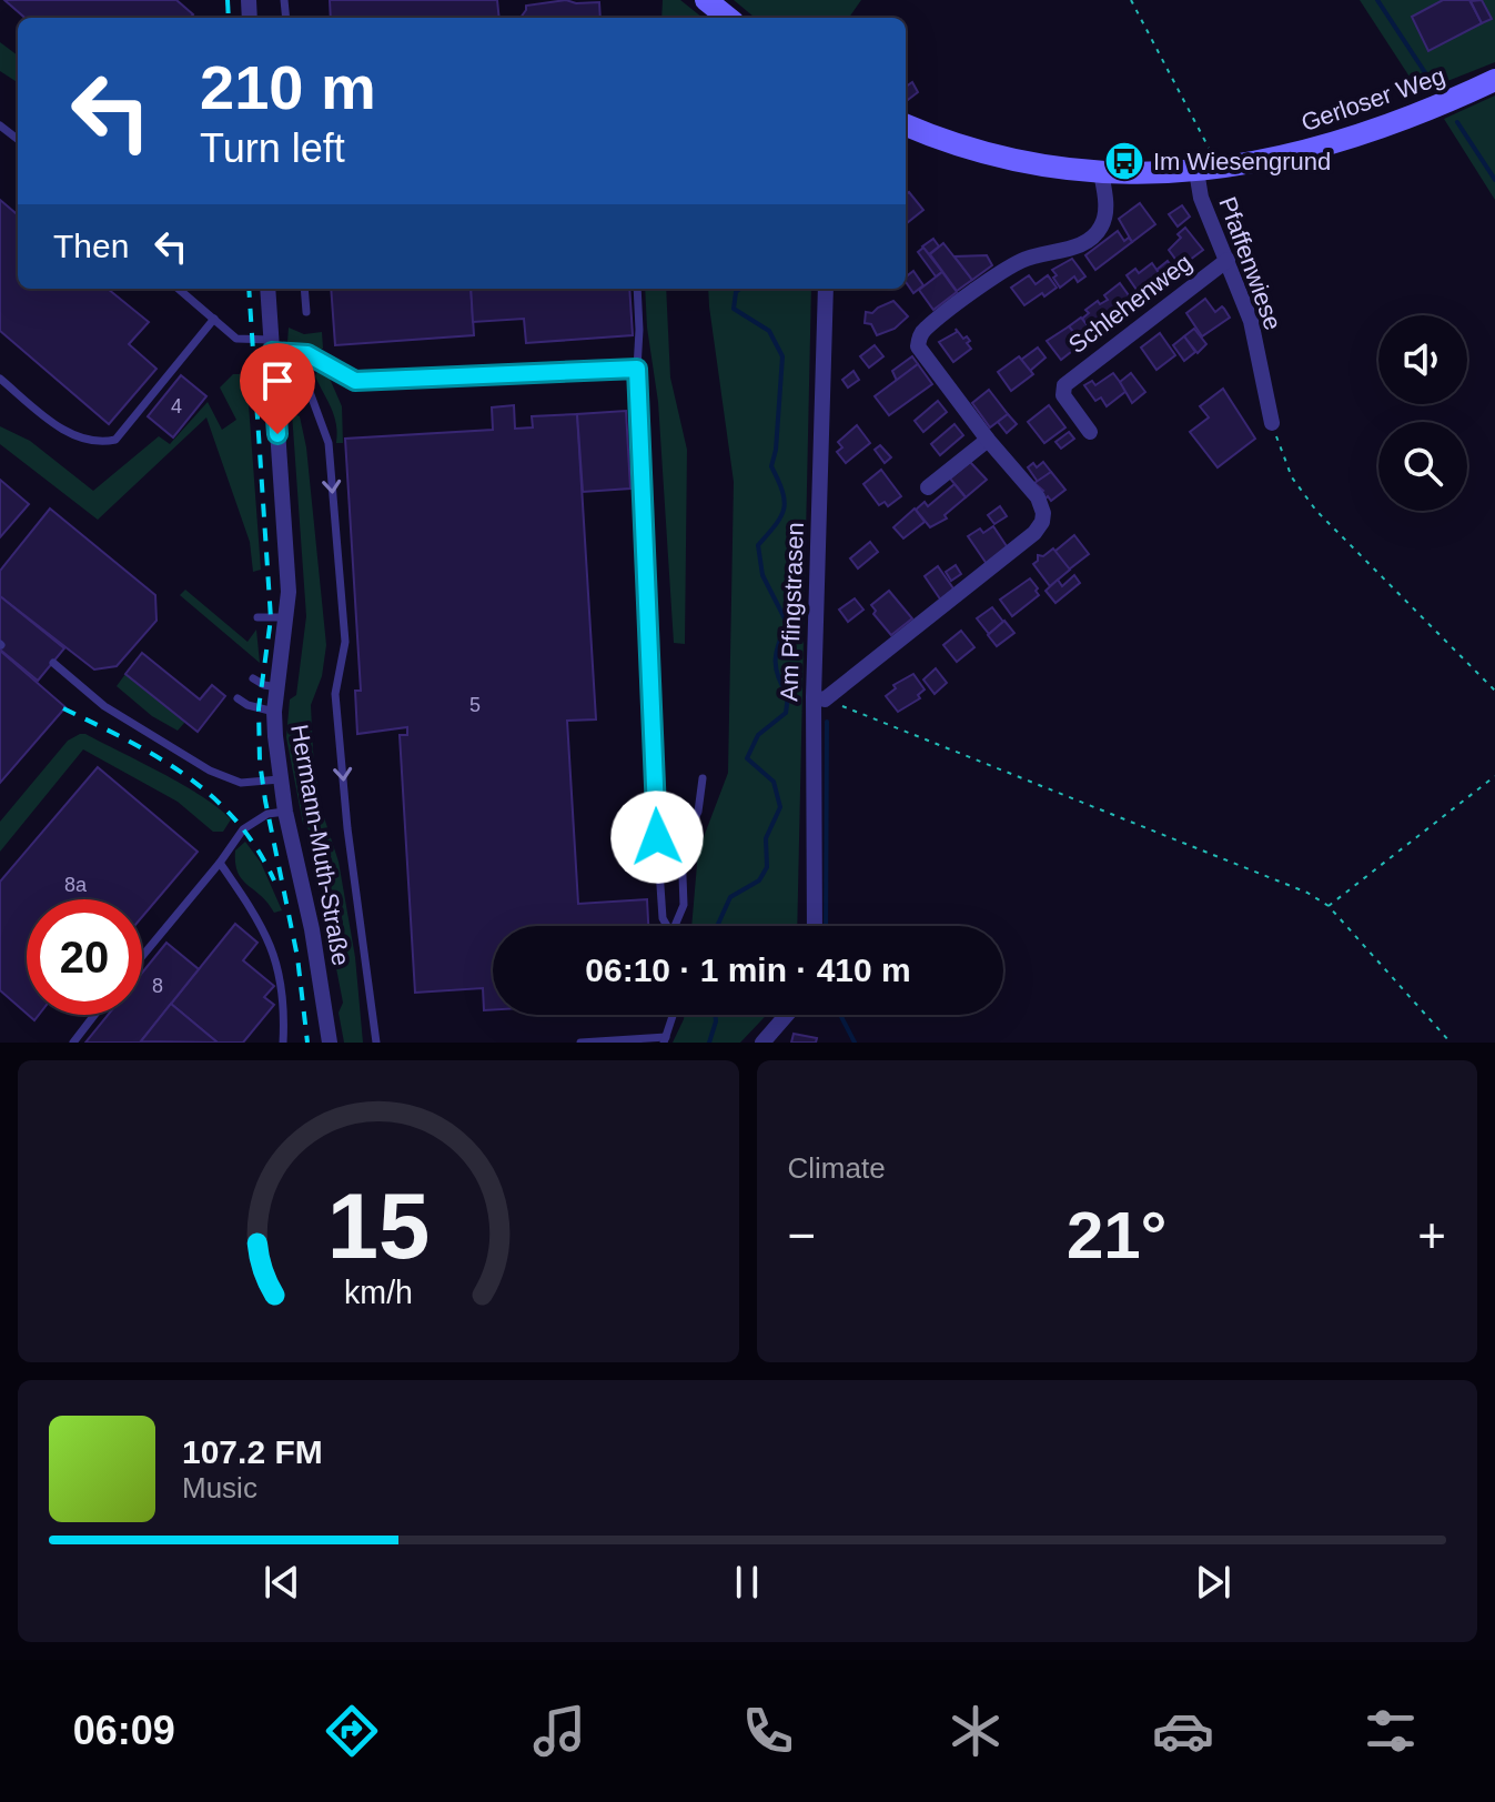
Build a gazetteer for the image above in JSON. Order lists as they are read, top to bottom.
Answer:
{
  "streets": {
    "street": [
      "Gerloser Weg",
      "Pfaffenwiese",
      "Schlehenweg",
      "Am Pfingstrasen",
      "Hermann-Muth-Straße"
    ]
  },
  "crossings": [
    ["Gerloser Weg", "Pfaffenwiese"],
    ["Pfaffenwiese", "Schlehenweg"]
  ],
  "places": {
    "bus stop": ["Im Wiesengrund"]
  },
  "house_numbers": [
    "4",
    "5",
    "8a",
    "8"
  ],
  "page": {
    "turn": ["210 m", "Turn left"],
    "then": "Then",
    "limit": "20",
    "trip": "06:10 · 1 min · 410 m",
    "tile": "Climate",
    "heat": ["−", "21°", "+"],
    "song": ["107.2 FM", "Music"],
    "tabs": "06:09",
    "gauge": ["15", "km/h"]
  }
}
